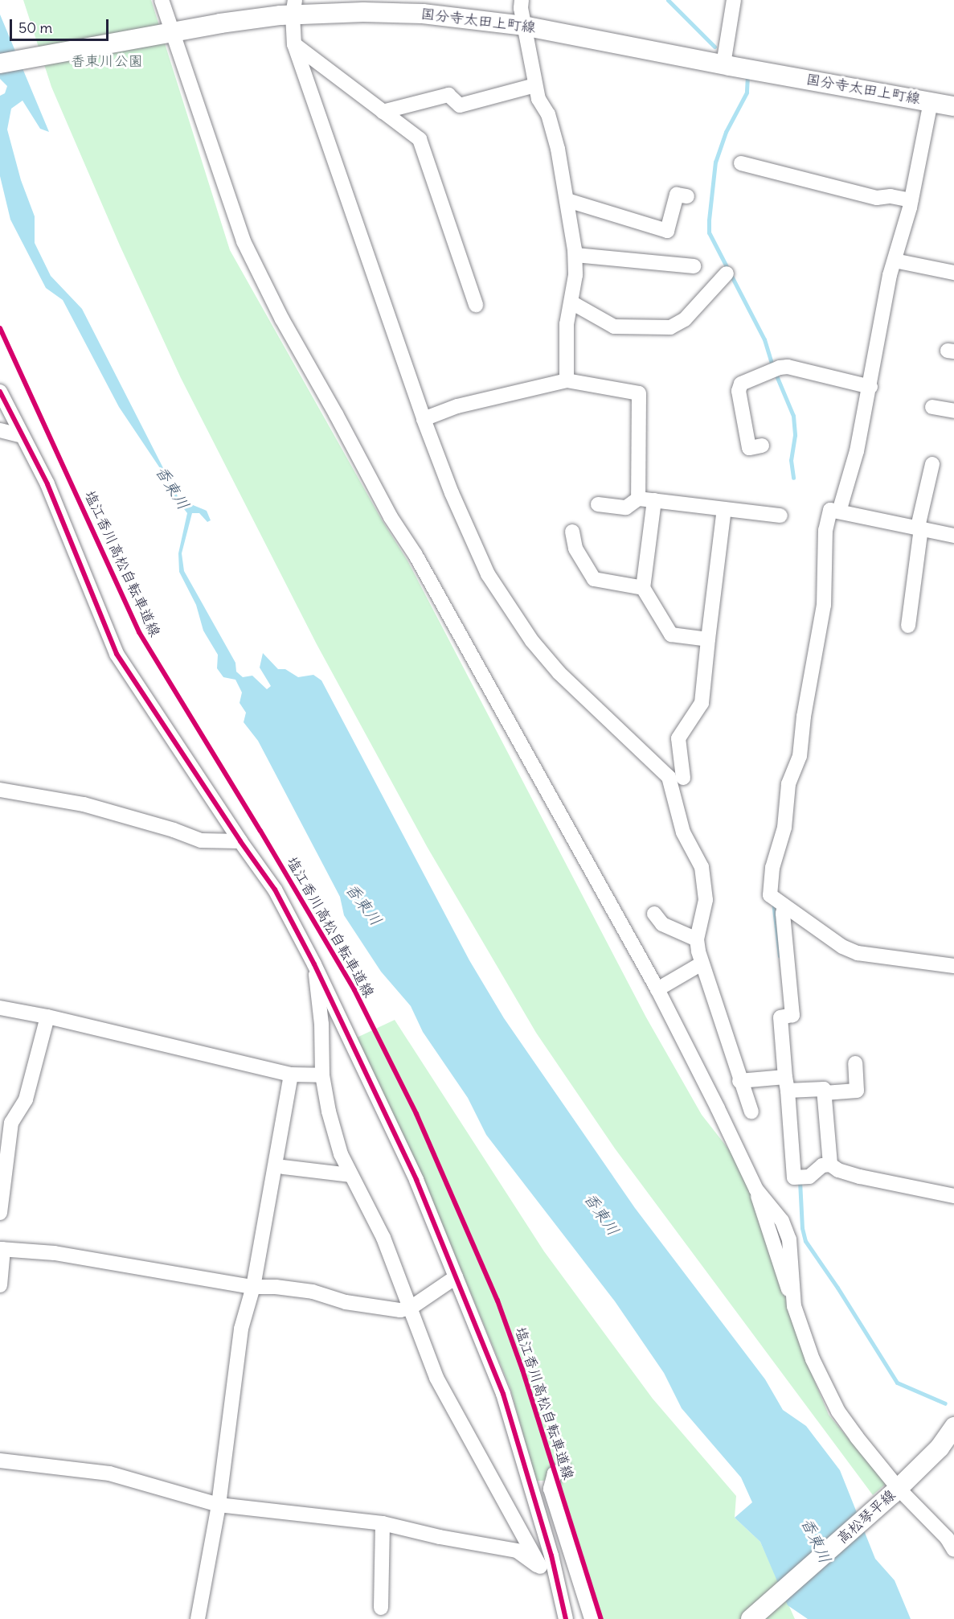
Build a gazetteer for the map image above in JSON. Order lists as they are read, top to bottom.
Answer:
{
  "streets": {
    "main road": ["国分寺太田上町線", "高松琴平線"],
    "cycle path": ["塩江香川高松自転車道線"]
  },
  "water": ["香東川"],
  "parks": ["香東川公園"],
  "scale_bar": "50 m"
}
